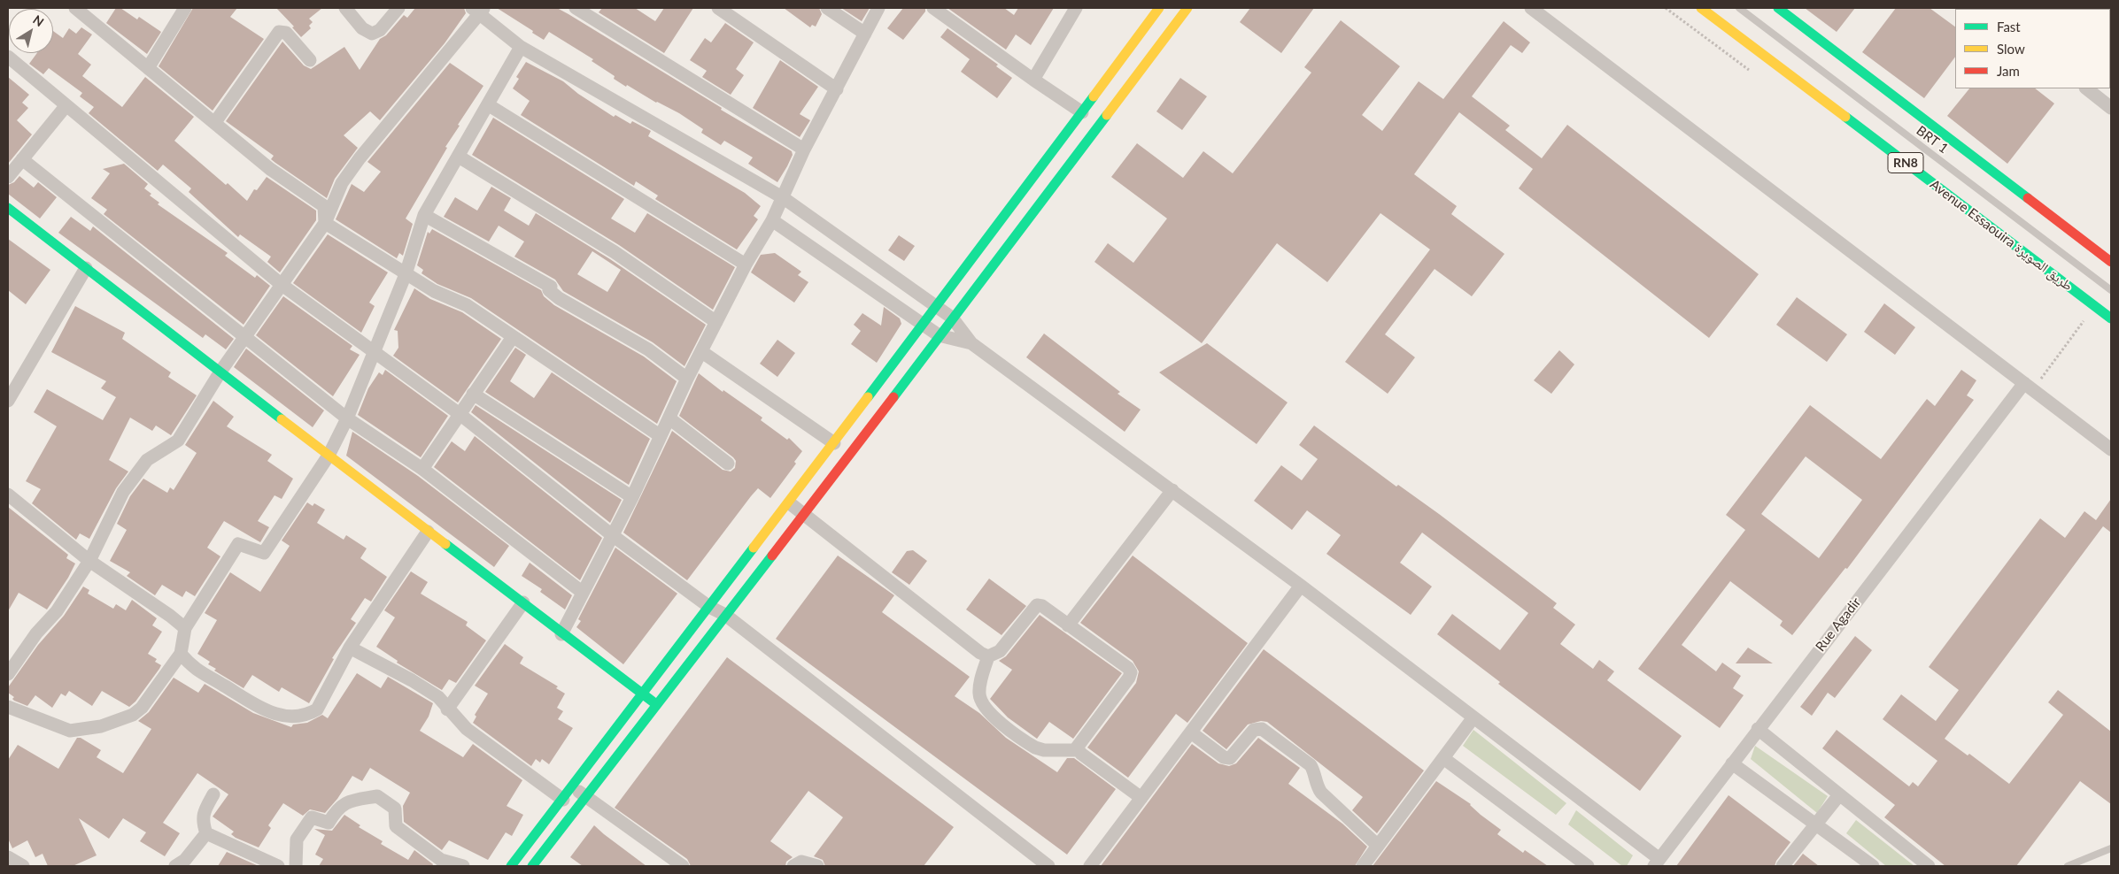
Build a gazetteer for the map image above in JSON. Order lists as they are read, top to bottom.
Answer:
{
  "streets": {
    "street": ["RN8", "Avenue Essaouira طريق الصويرة", "Rue Agadir"],
    "lane": ["BRT 1"]
  },
  "legend": ["Fast", "Slow", "Jam"],
  "north": "top right"
}
